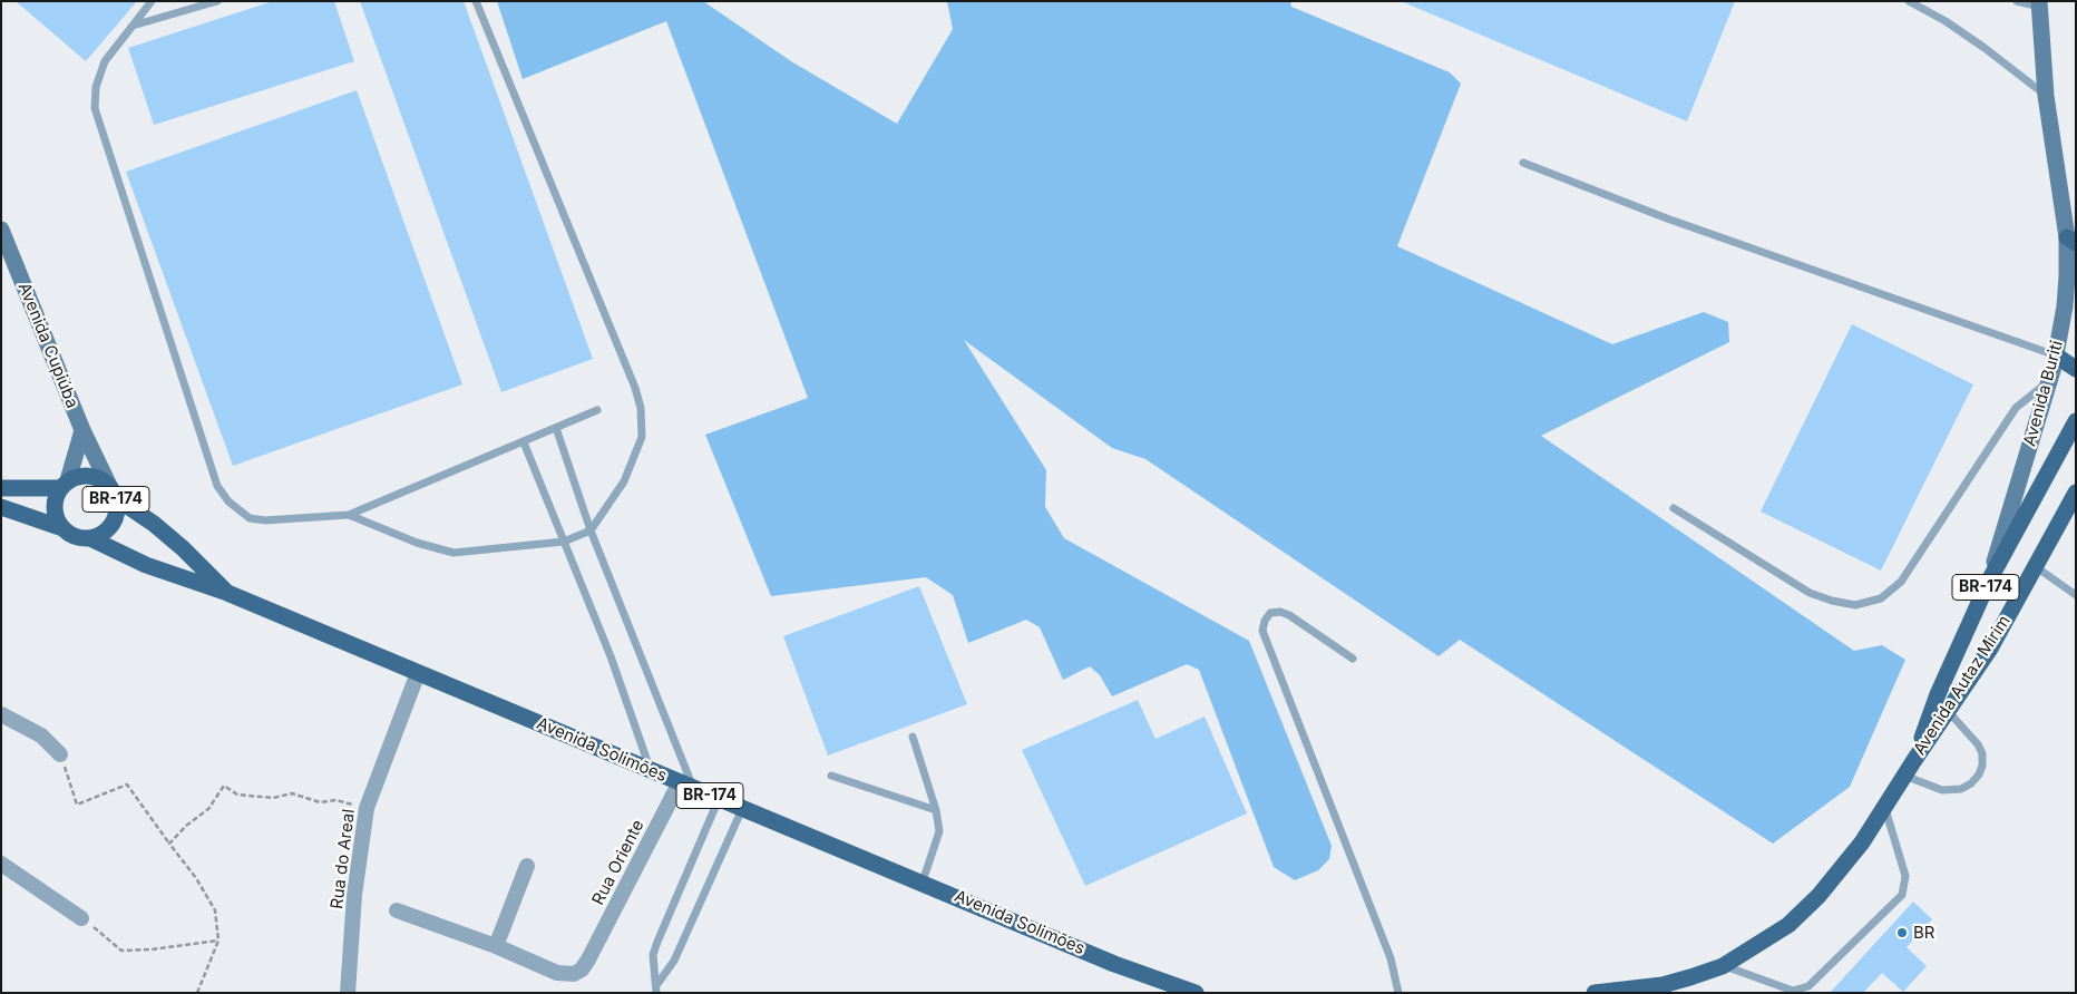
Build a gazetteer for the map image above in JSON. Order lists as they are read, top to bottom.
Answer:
{
  "streets": {
    "main road": ["BR-174", "Avenida Autaz Mirim", "Avenida Solimões"],
    "street": [
      "Avenida Cupiúba",
      "Avenida Buriti",
      "Rua do Areal",
      "Rua Oriente"
    ]
  },
  "crossings": [
    ["Avenida Cupiúba", "BR-174"],
    ["Avenida Cupiúba", "Avenida Solimões"],
    ["Avenida Buriti", "Avenida Autaz Mirim"],
    ["BR-174", "Avenida Solimões"],
    ["Avenida Solimões", "Rua do Areal"],
    ["Avenida Solimões", "Rua Oriente"]
  ],
  "places": ["BR"]
}
